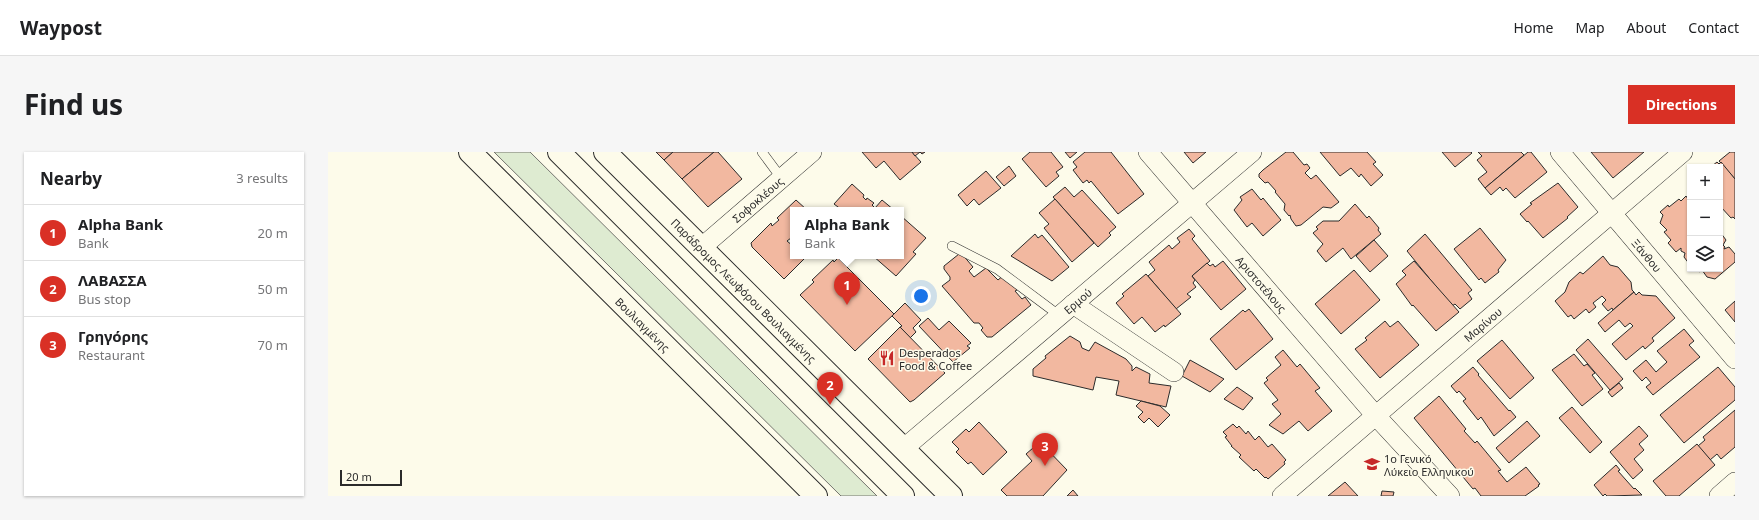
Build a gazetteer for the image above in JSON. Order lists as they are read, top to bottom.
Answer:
{
  "streets": {
    "main road": ["Παράδρομος Λεωφόρου Βουλιαγμένης", "Βουλιαγμένης"],
    "street": [
      "Σοφοκλέους",
      "Ξάνθου",
      "Αριστοτέλους",
      "Ερμού",
      "Μαρίνου"
    ]
  },
  "crossings": [
    ["Σοφοκλέους", "Παράδρομος Λεωφόρου Βουλιαγμένης"],
    ["Ξάνθου", "Μαρίνου"],
    ["Αριστοτέλους", "Ερμού"],
    ["Αριστοτέλους", "Μαρίνου"],
    ["Παράδρομος Λεωφόρου Βουλιαγμένης", "Ερμού"]
  ],
  "places": {
    "restaurant": ["Desperados Food & Coffee"],
    "school or university": ["1ο Γενικό Λύκειο Ελληνικού"]
  },
  "scale_bar": "20 m",
  "page": {
    "header": "Waypost",
    "nav": [
      "Home",
      "Map",
      "About",
      "Contact"
    ],
    "title": "Find us",
    "buttons": "Directions",
    "heading": ["Nearby", "3 results"],
    "map_buttons": ["+", "−"],
    "list": [
      {
        "mark": "1",
        "name": "Alpha Bank",
        "note": "Bank",
        "value": "20 m"
      },
      {
        "mark": "2",
        "name": "ΛΑΒΑΣΣΑ",
        "note": "Bus stop",
        "value": "50 m"
      },
      {
        "mark": "3",
        "name": "Γρηγόρης",
        "note": "Restaurant",
        "value": "70 m"
      }
    ],
    "popup": ["Alpha Bank", "Bank"],
    "pins": ["1", "2", "3"],
    "scale": "20 m"
  }
}
